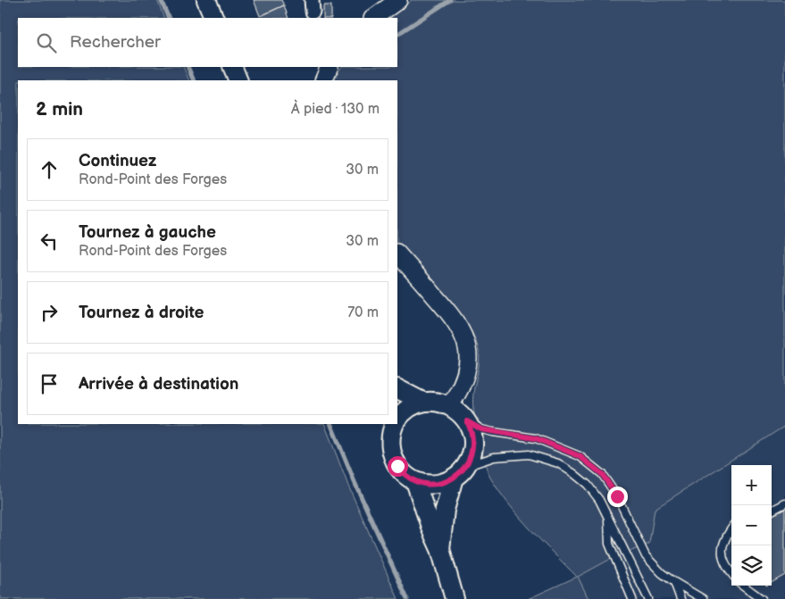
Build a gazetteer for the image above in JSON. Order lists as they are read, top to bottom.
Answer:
{
  "page": {
    "search": "Rechercher",
    "heading": ["2 min", "À pied · 130 m"],
    "list": [
      ["Continuez", "Rond-Point des Forges", "30 m"],
      ["Tournez à gauche", "Rond-Point des Forges", "30 m"],
      ["Tournez à droite", "70 m"],
      "Arrivée à destination"
    ],
    "map_buttons": ["+", "−"]
  }
}
